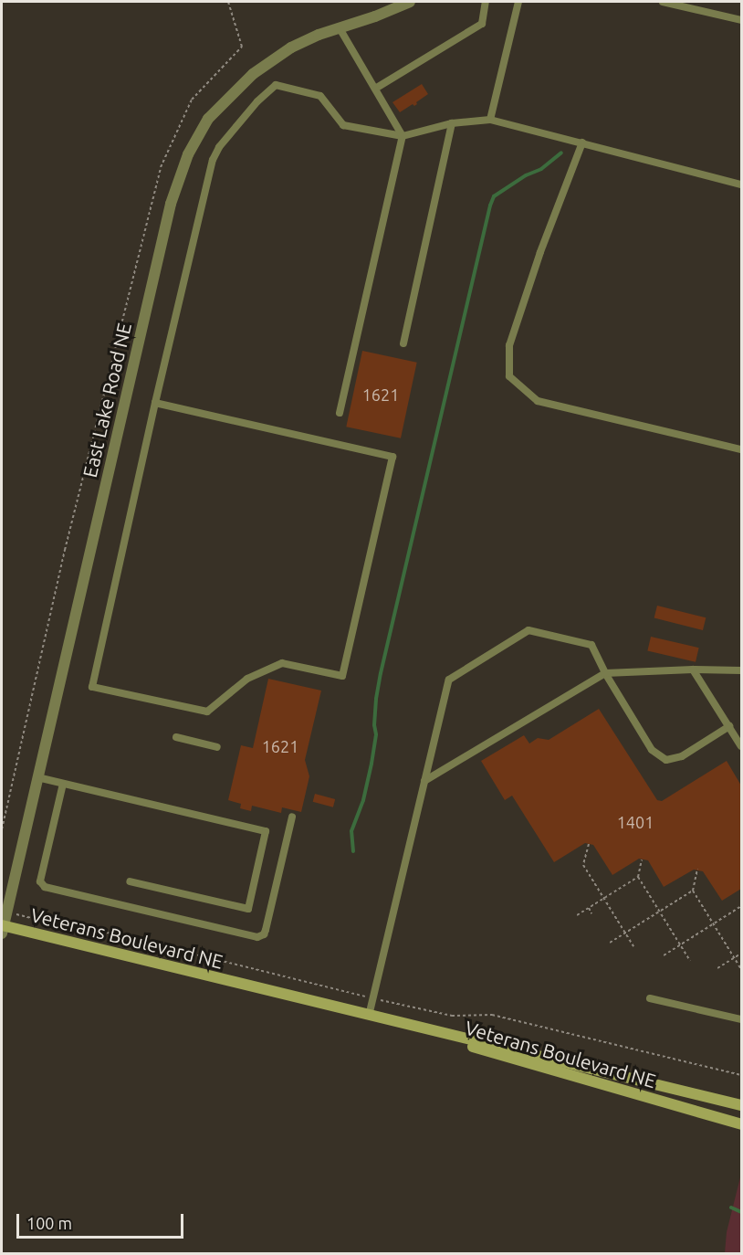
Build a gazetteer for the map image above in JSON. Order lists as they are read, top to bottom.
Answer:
{
  "streets": {
    "main road": ["Veterans Boulevard NE"],
    "street": ["East Lake Road NE"]
  },
  "crossings": [
    ["East Lake Road NE", "Veterans Boulevard NE"]
  ],
  "house_numbers": ["1621", "1621", "1401"],
  "scale_bar": "100 m"
}
